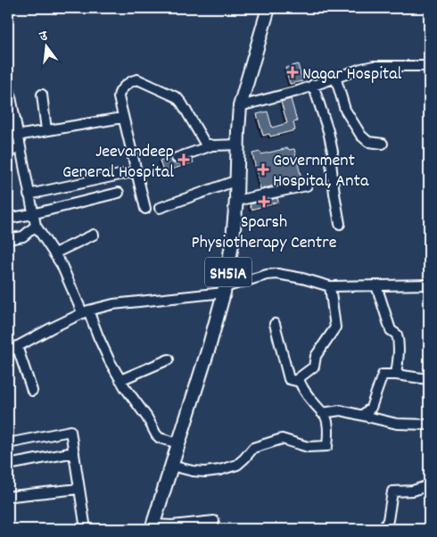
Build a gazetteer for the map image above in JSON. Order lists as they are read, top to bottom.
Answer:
{
  "streets": {
    "main road": ["SH51A"]
  },
  "places": {
    "health": [
      "Nagar Hospital",
      "Jeevandeep General Hospital",
      "Government Hospital, Anta",
      "Sparsh Physiotherapy Centre"
    ]
  },
  "north": "top"
}
